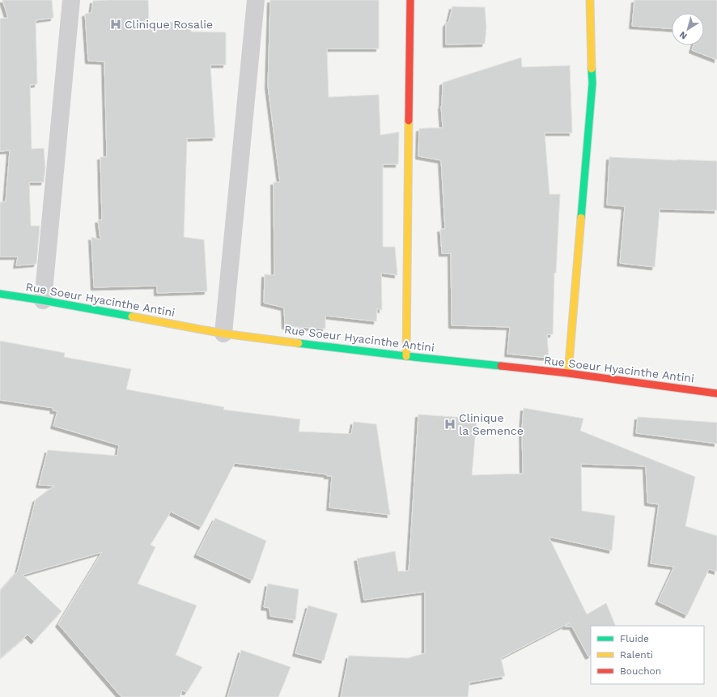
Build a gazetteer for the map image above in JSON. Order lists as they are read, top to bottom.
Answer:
{
  "streets": {
    "main road": ["Rue Soeur Hyacinthe Antini"]
  },
  "places": {
    "hospital": ["Clinique Rosalie", "Clinique la Semence"]
  },
  "legend": ["Fluide", "Ralenti", "Bouchon"],
  "north": "bottom left"
}
